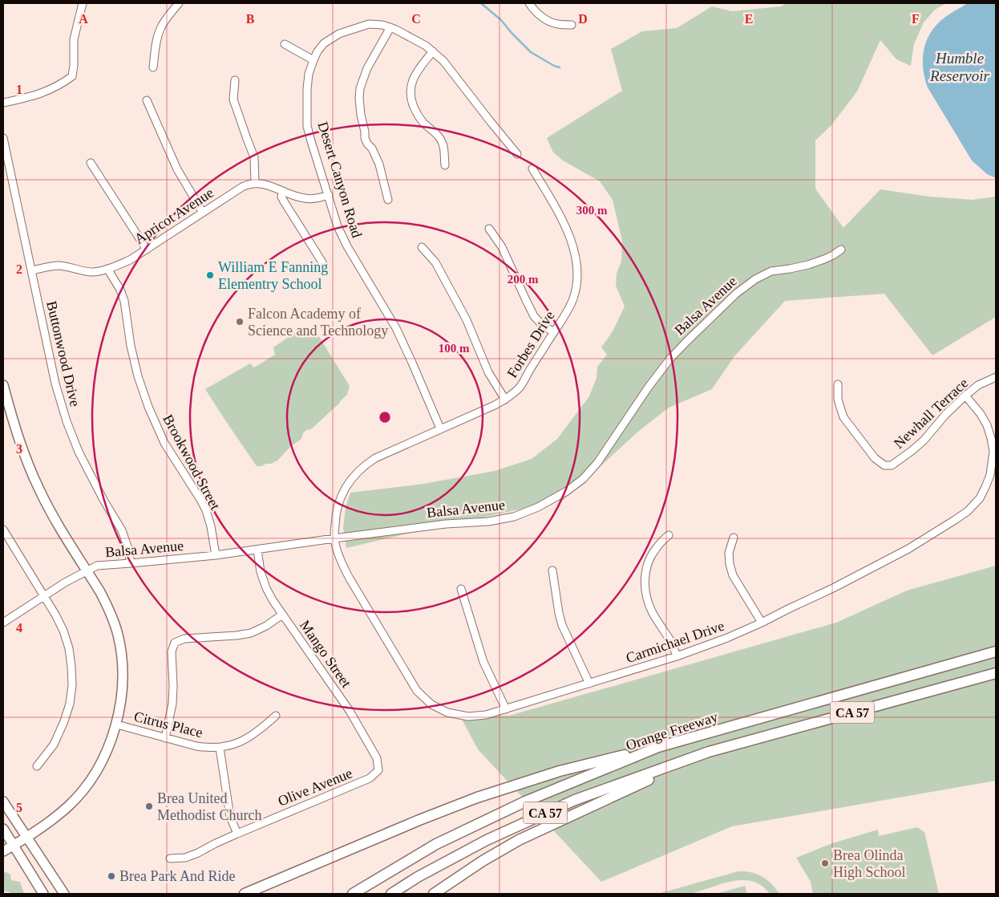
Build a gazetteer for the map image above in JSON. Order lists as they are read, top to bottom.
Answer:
{
  "streets": {
    "highway": ["CA 57", "Orange Freeway"],
    "street": [
      "Desert Canyon Road",
      "Apricot Avenue",
      "Balsa Avenue",
      "Forbes Drive",
      "Buttonwood Drive",
      "Newhall Terrace",
      "Brookwood Street",
      "Carmichael Drive",
      "Mango Street",
      "Citrus Place",
      "Olive Avenue"
    ]
  },
  "crossings": [
    ["Desert Canyon Road", "Forbes Drive"],
    ["Apricot Avenue", "Buttonwood Drive"],
    ["Apricot Avenue", "Brookwood Street"],
    ["Balsa Avenue", "Forbes Drive"],
    ["Balsa Avenue", "Buttonwood Drive"],
    ["Balsa Avenue", "Brookwood Street"],
    ["Balsa Avenue", "Carmichael Drive"],
    ["Balsa Avenue", "Mango Street"],
    ["Forbes Drive", "Carmichael Drive"],
    ["Newhall Terrace", "Carmichael Drive"],
    ["Mango Street", "Olive Avenue"]
  ],
  "water": ["Humble Reservoir"],
  "places": [
    "William E Fanning Elementry School",
    "Falcon Academy of Science and Technology",
    "Brea United Methodist Church",
    "Brea Olinda High School",
    "Brea Park And Ride"
  ],
  "grid": {
    "columns": [
      "A",
      "B",
      "C",
      "D",
      "E",
      "F"
    ],
    "rows": [
      "1",
      "2",
      "3",
      "4",
      "5"
    ]
  },
  "rings": ["300 m", "200 m", "100 m"]
}
